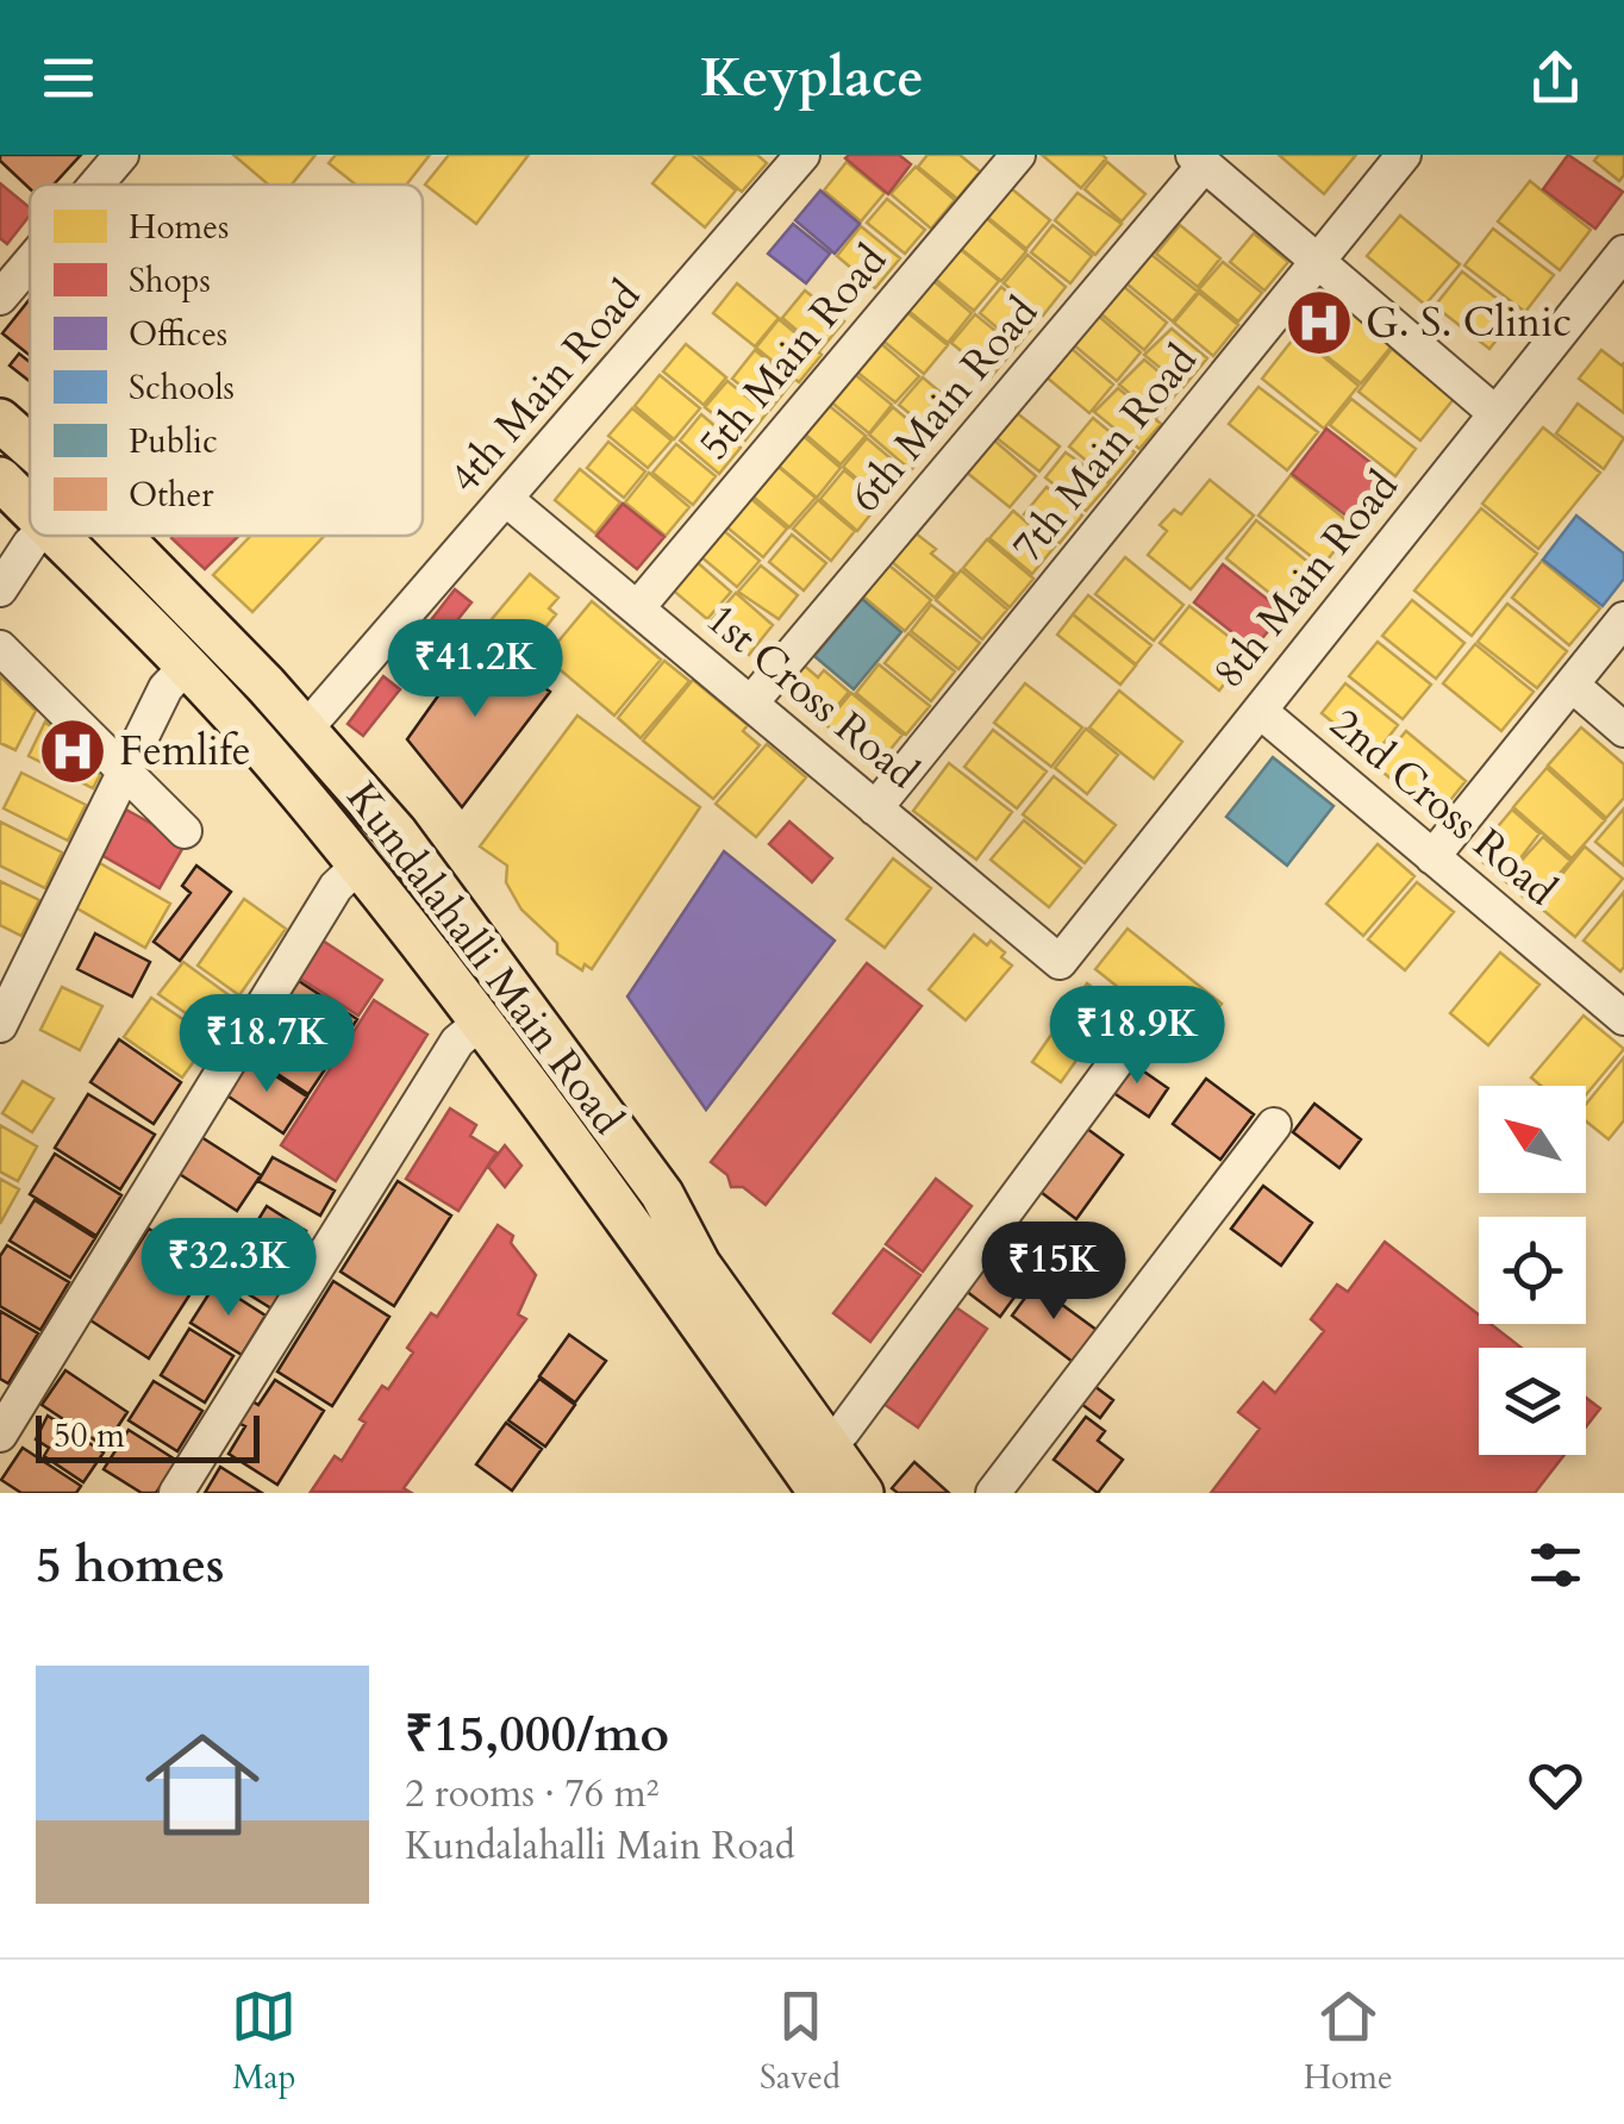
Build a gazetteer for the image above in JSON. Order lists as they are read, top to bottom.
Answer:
{
  "streets": {
    "main road": ["Kundalahalli Main Road"],
    "street": [
      "5th Main Road",
      "4th Main Road",
      "6th Main Road",
      "7th Main Road",
      "8th Main Road",
      "1st Cross Road",
      "2nd Cross Road"
    ]
  },
  "crossings": [
    ["5th Main Road", "1st Cross Road"],
    ["4th Main Road", "1st Cross Road"],
    ["4th Main Road", "Kundalahalli Main Road"],
    ["6th Main Road", "1st Cross Road"],
    ["7th Main Road", "1st Cross Road"],
    ["8th Main Road", "1st Cross Road"],
    ["8th Main Road", "2nd Cross Road"]
  ],
  "places": {
    "hospital": ["G. S. Clinic", "Femlife"]
  },
  "legend": [
    "Homes",
    "Shops",
    "Offices",
    "Schools",
    "Public",
    "Other"
  ],
  "scale_bar": "50 m",
  "north": "top left",
  "page": {
    "header": "Keyplace",
    "price": [
      "₹41.2K",
      "₹18.9K",
      "₹18.7K",
      "₹32.3K",
      "₹15K"
    ],
    "scale": "50 m",
    "heading": "5 homes",
    "list": [
      {
        "name": "₹15,000/mo",
        "note": "2 rooms · 76 m² · Kundalahalli Main Road"
      }
    ],
    "tabs": ["Map", "Saved", "Home"]
  }
}
